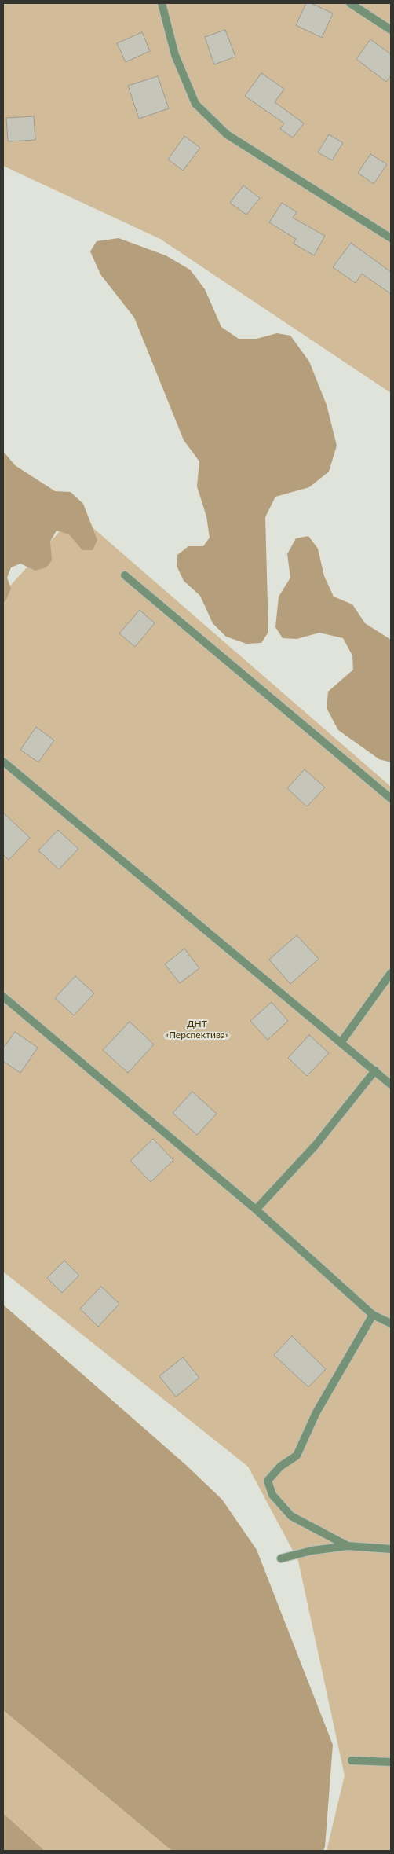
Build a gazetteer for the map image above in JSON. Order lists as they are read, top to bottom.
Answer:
{
  "parks": ["ДНТ «Перспектива»"]
}
